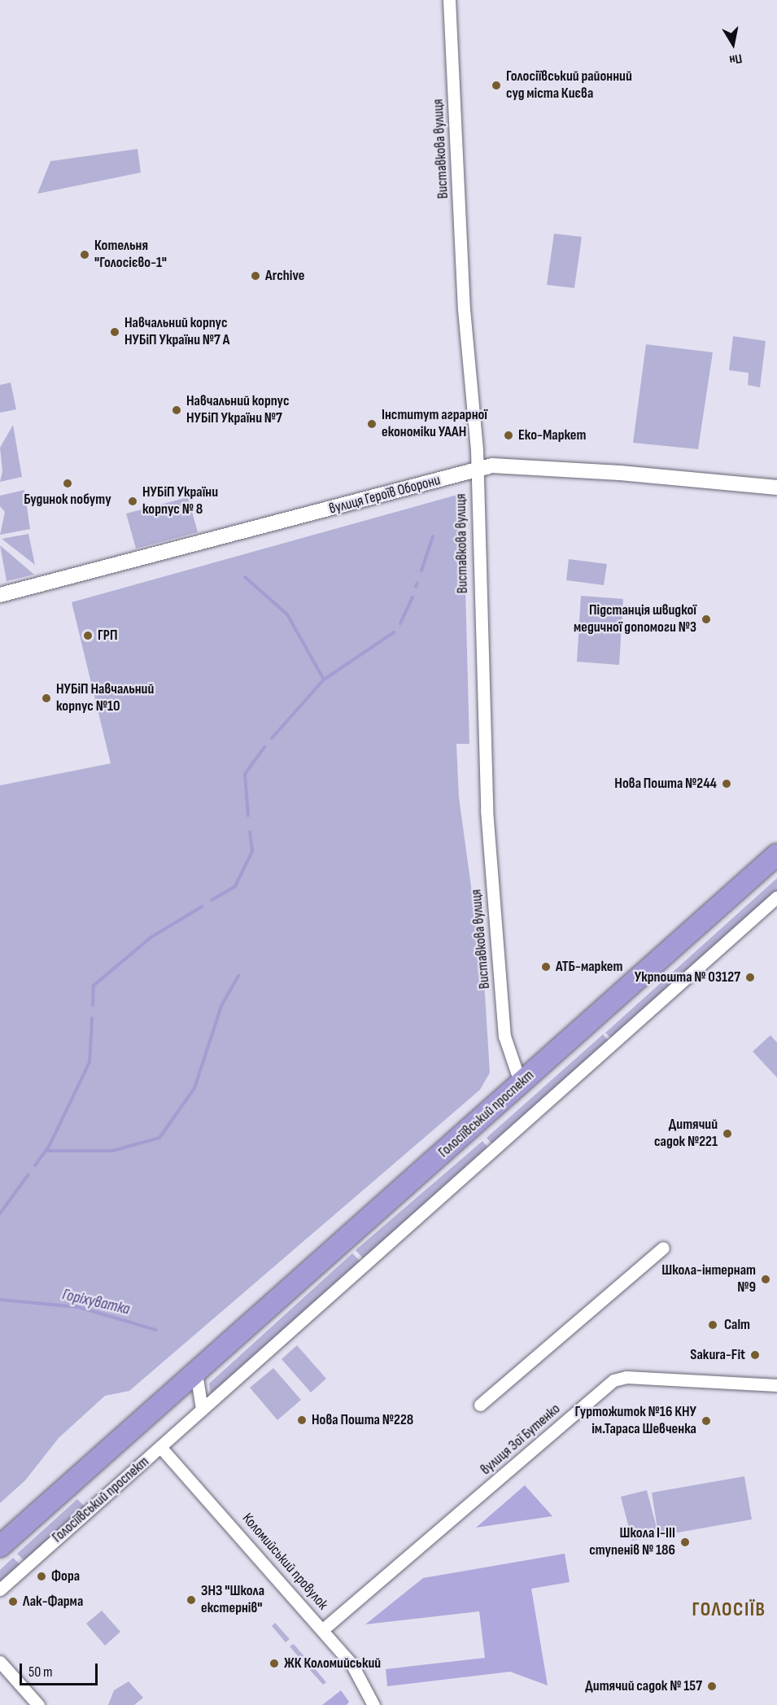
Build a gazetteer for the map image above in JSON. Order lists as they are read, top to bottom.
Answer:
{
  "streets": {
    "highway": ["Голосіївський проспект"],
    "street": [
      "Виставкова вулиця",
      "вулиця Героїв Оборони",
      "вулиця Зої Бутенко",
      "Коломийський провулок"
    ]
  },
  "crossings": [
    ["Виставкова вулиця", "вулиця Героїв Оборони"],
    ["Виставкова вулиця", "Голосіївський проспект"],
    ["Голосіївський проспект", "Коломийський провулок"],
    ["вулиця Зої Бутенко", "Коломийський провулок"]
  ],
  "districts": ["ГОЛОСІЇВ"],
  "water": ["Горіхуватка"],
  "places": [
    "Голосіївський районний суд міста Києва",
    "Котельня \"Голосієво-1\"",
    "Archive",
    "Навчальний корпус НУБіП України №7 А",
    "Навчальний корпус НУБіП України №7",
    "Інститут аграрної економіки УААН",
    "Еко-Маркет",
    "Будинок побуту",
    "НУБіП України корпус № 8",
    "Підстанція швидкої медичної допомоги №3",
    "ГРП",
    "НУБіП Навчальний корпус №10",
    "Нова Пошта №244",
    "АТБ-маркет",
    "Укрпошта № 03127",
    "Дитячий садок №221",
    "Школа-інтернат №9",
    "Calm",
    "Sakura-Fit",
    "Нова Пошта №228",
    "Гуртожиток №16 КНУ ім.Тараса Шевченка",
    "Школа І-ІІІ ступенів № 186",
    "Фора",
    "ЗНЗ \"Школа екстернів\"",
    "Лак-Фарма",
    "ЖК Коломийський",
    "Дитячий садок № 157"
  ],
  "scale_bar": "50 m",
  "north": "bottom"
}
